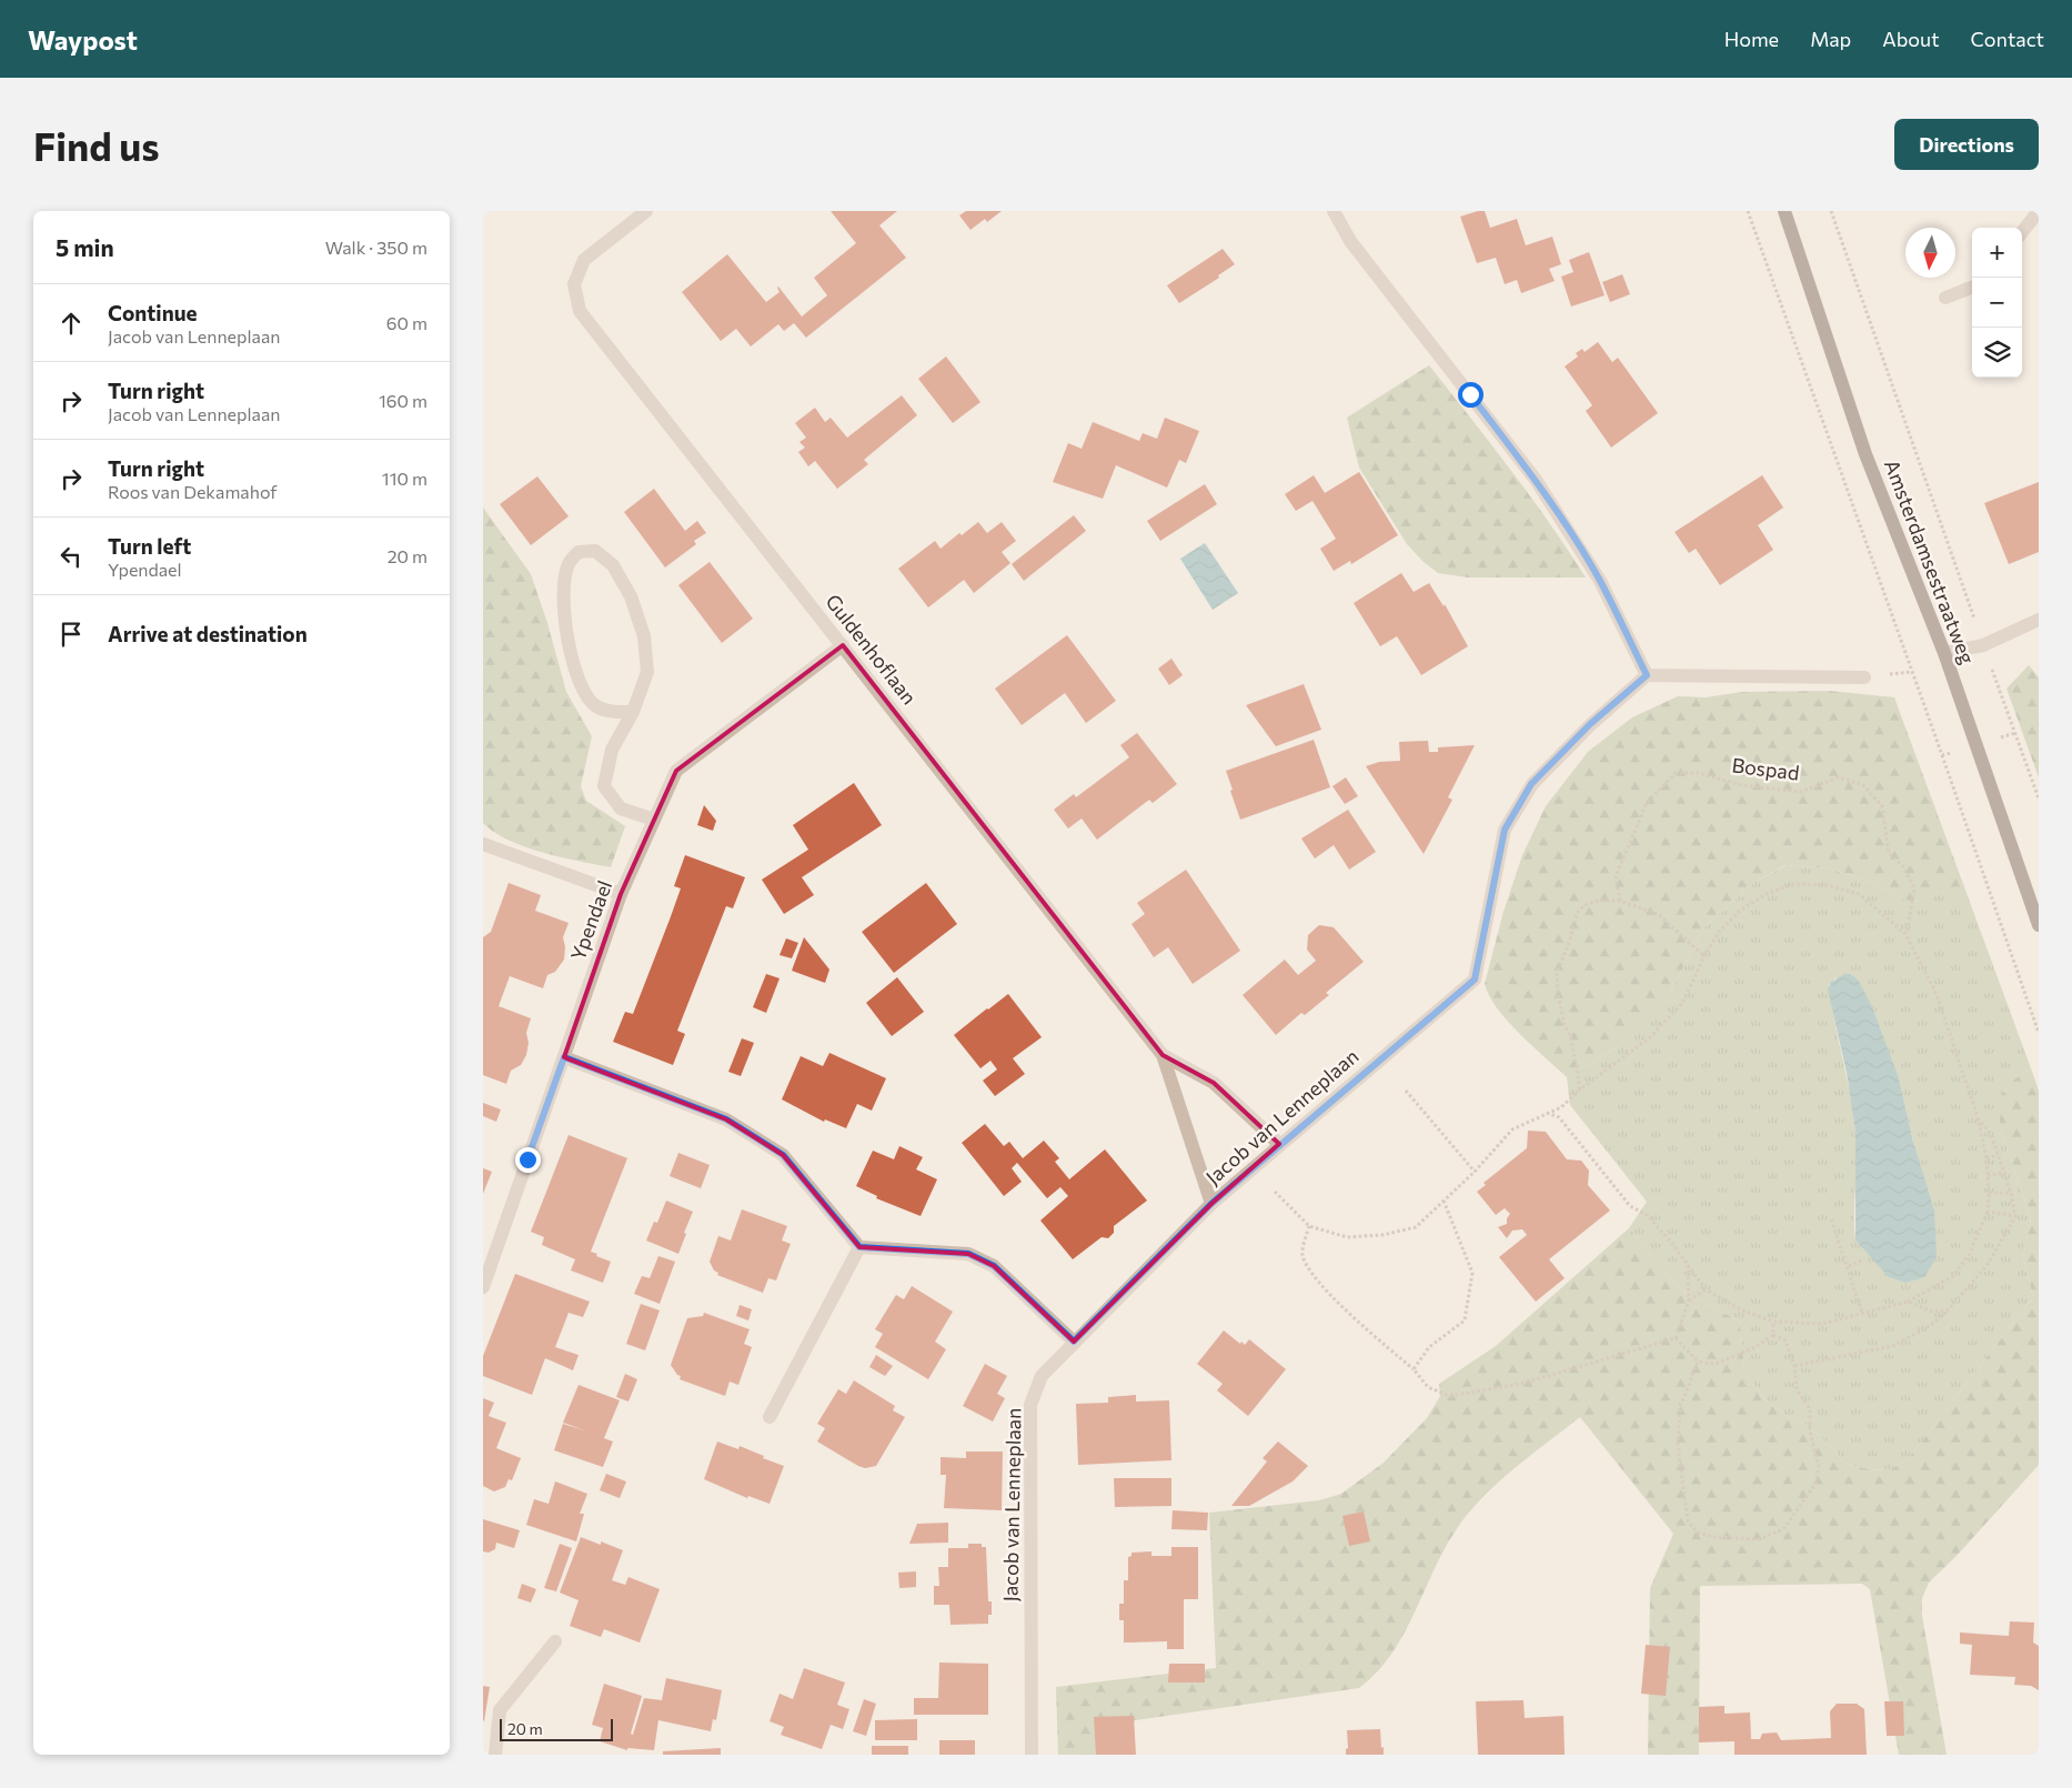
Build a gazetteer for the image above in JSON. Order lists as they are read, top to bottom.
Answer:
{
  "streets": {
    "main road": ["Amsterdamsestraatweg"],
    "street": ["Guldenhoflaan", "Ypendael", "Jacob van Lenneplaan"],
    "path": ["Bospad"]
  },
  "crossings": [
    ["Guldenhoflaan", "Ypendael"],
    ["Guldenhoflaan", "Jacob van Lenneplaan"]
  ],
  "scale_bar": "20 m",
  "north": "bottom",
  "page": {
    "header": "Waypost",
    "nav": [
      "Home",
      "Map",
      "About",
      "Contact"
    ],
    "buttons": "Directions",
    "title": "Find us",
    "heading": ["5 min", "Walk · 350 m"],
    "map_buttons": ["+", "−"],
    "list": [
      ["Continue", "Jacob van Lenneplaan", "60 m"],
      ["Turn right", "Jacob van Lenneplaan", "160 m"],
      ["Turn right", "Roos van Dekamahof", "110 m"],
      ["Turn left", "Ypendael", "20 m"],
      "Arrive at destination"
    ],
    "scale": "20 m"
  }
}
